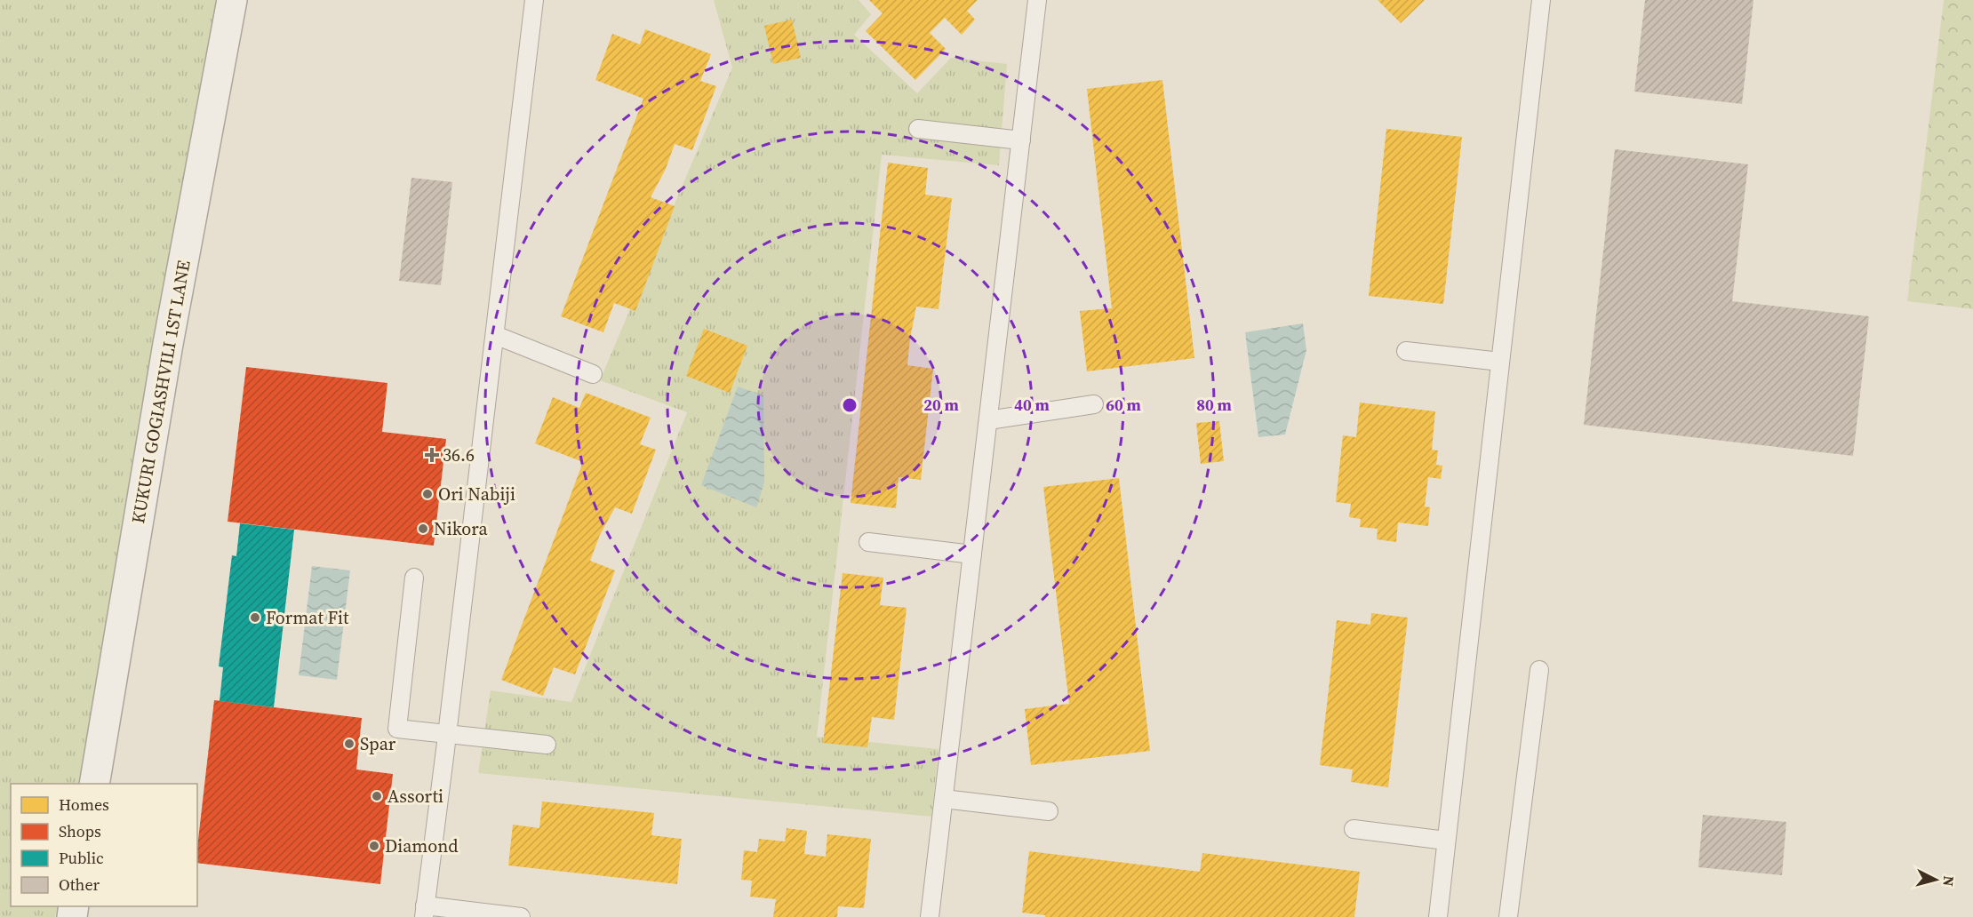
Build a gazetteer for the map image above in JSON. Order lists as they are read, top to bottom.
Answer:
{
  "streets": {
    "street": ["KUKURI GOGIASHVILI 1ST LANE"]
  },
  "places": {
    "health": ["36.6"],
    "other": [
      "Ori Nabiji",
      "Nikora",
      "Format Fit",
      "Spar",
      "Assorti",
      "Diamond"
    ]
  },
  "legend": [
    "Homes",
    "Shops",
    "Public",
    "Other"
  ],
  "north": "right",
  "rings": [
    "20 m",
    "40 m",
    "60 m",
    "80 m"
  ]
}
